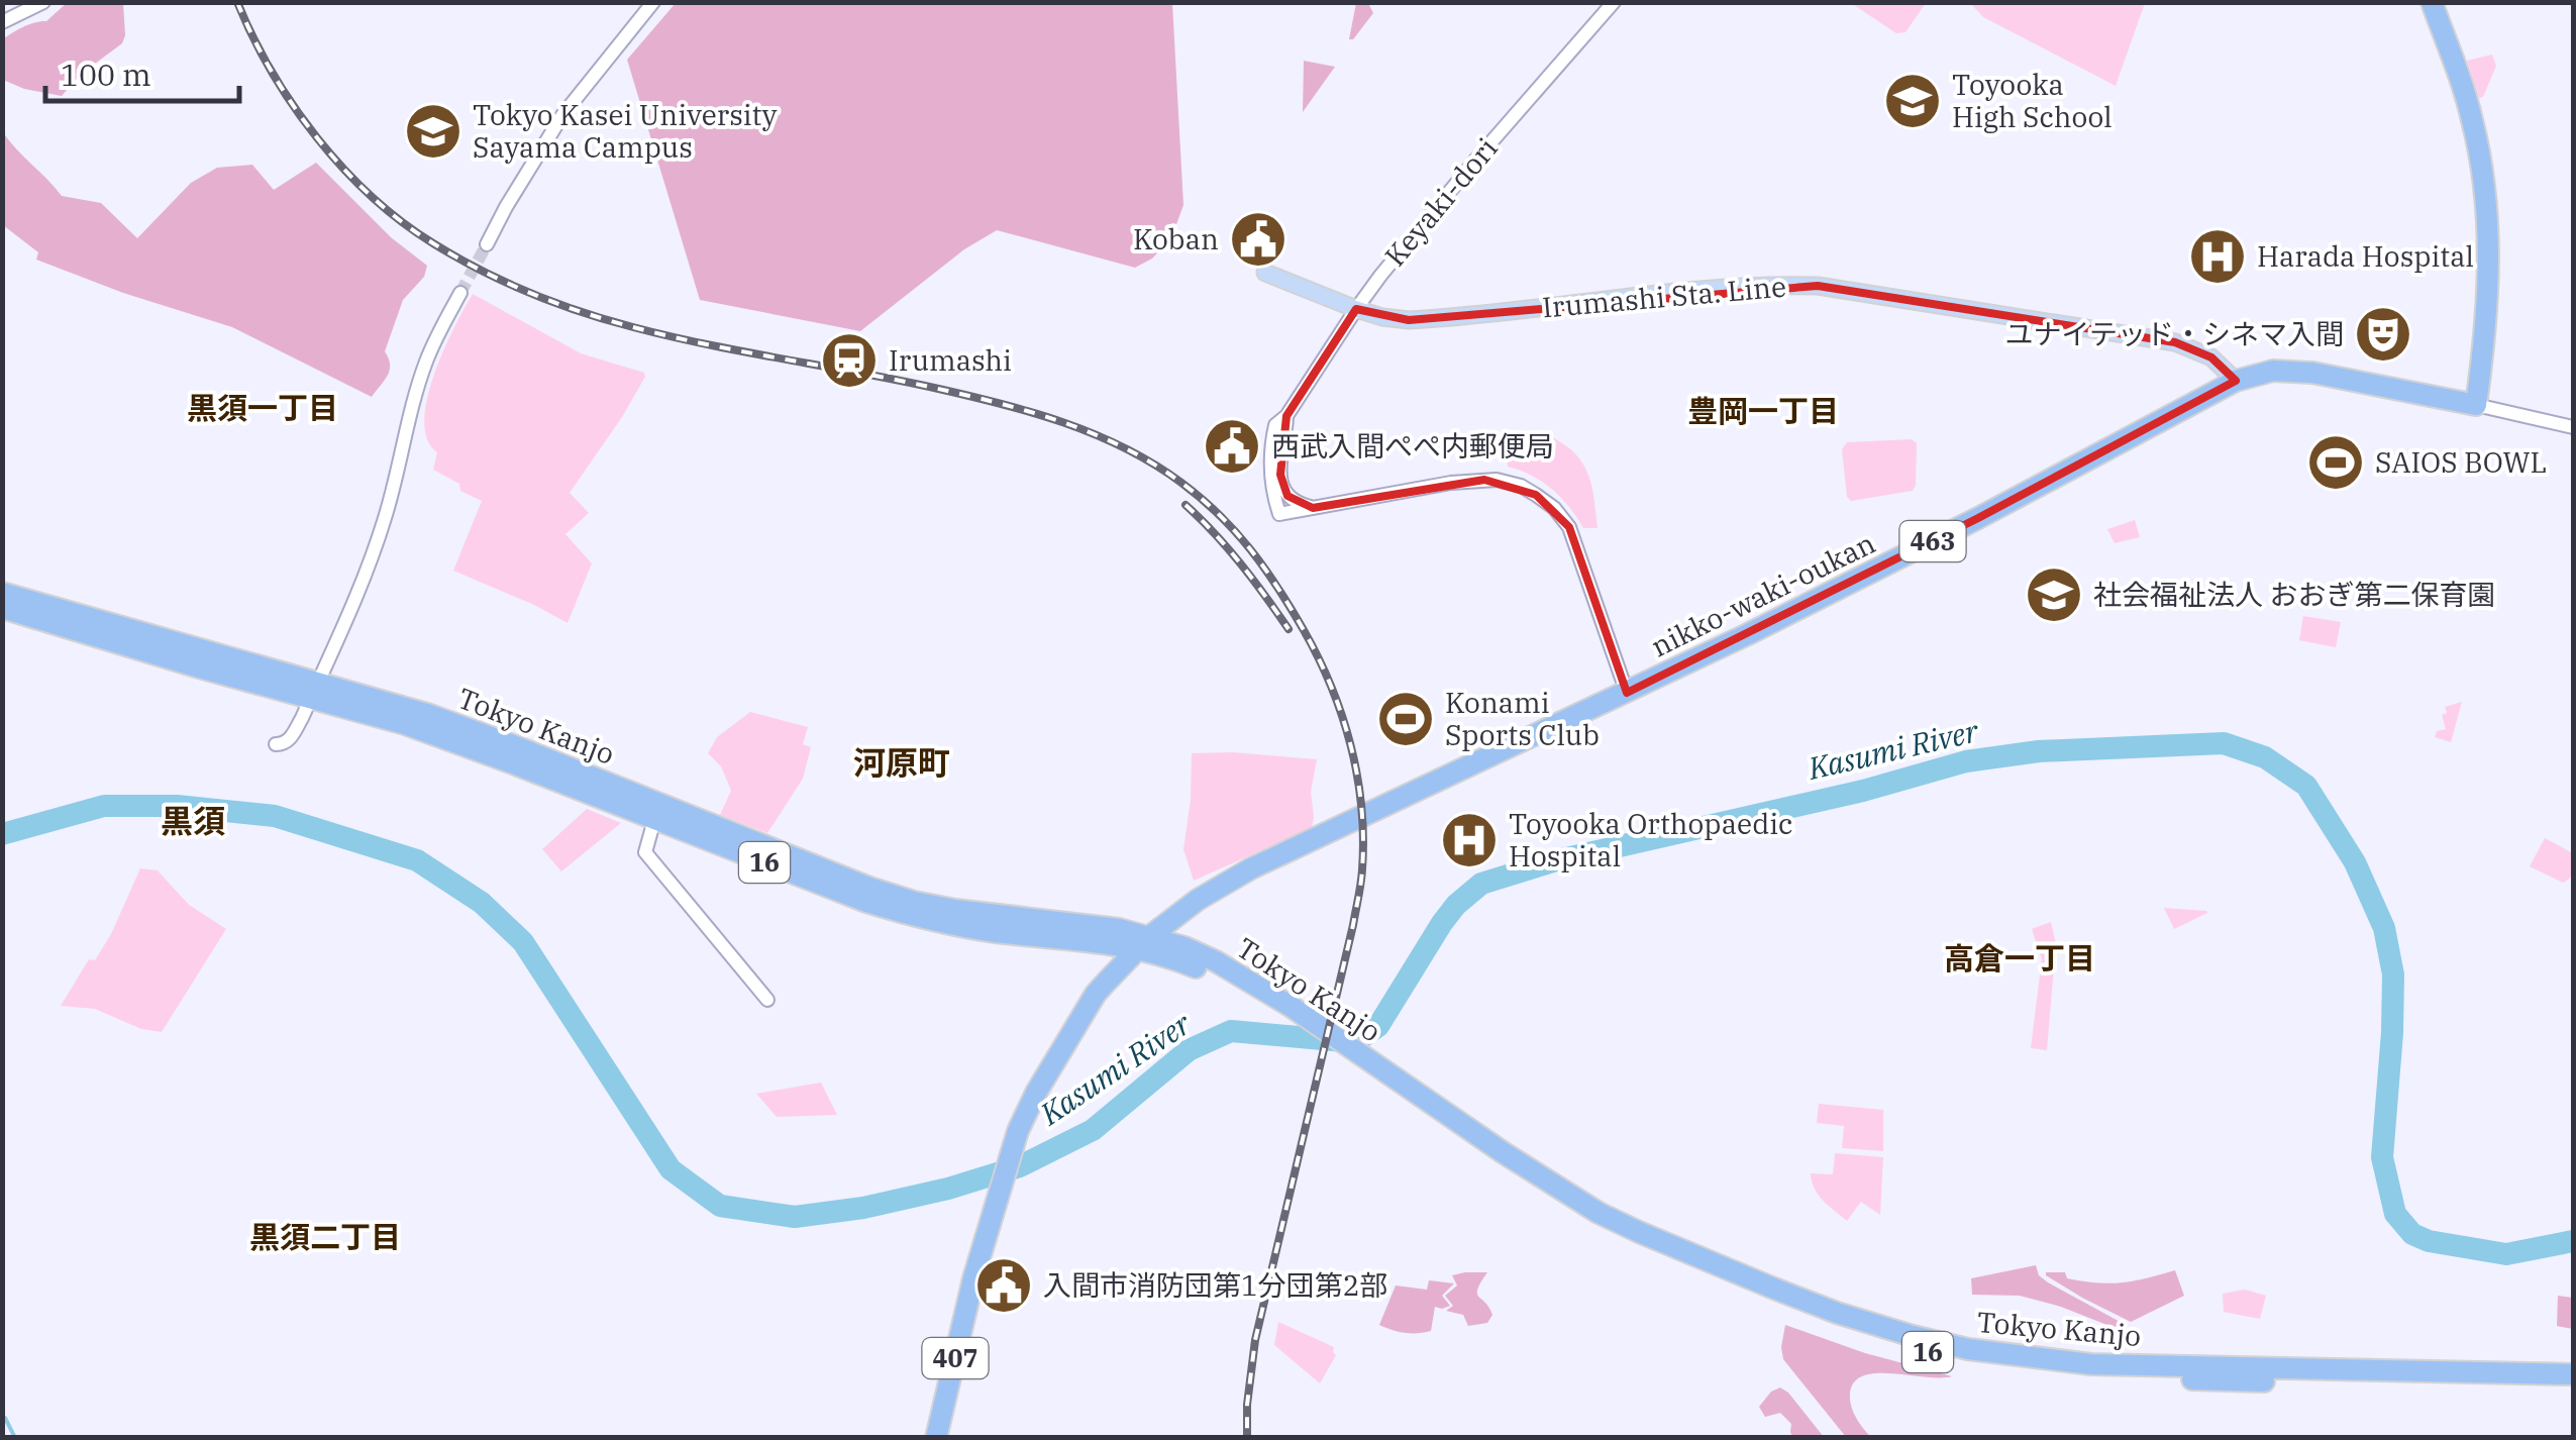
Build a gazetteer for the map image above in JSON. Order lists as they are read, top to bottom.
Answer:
{
  "streets": {
    "highway": [
      "463",
      "nikko-waki-oukan",
      "Tokyo Kanjo",
      "16",
      "407"
    ],
    "main road": ["Irumashi Sta. Line"],
    "street": ["Keyaki-dori"]
  },
  "crossings": [
    ["Keyaki-dori", "Irumashi Sta. Line"],
    ["Keyaki-dori", "nikko-waki-oukan"],
    ["Irumashi Sta. Line", "nikko-waki-oukan"],
    ["nikko-waki-oukan", "Tokyo Kanjo"],
    ["nikko-waki-oukan", "407"],
    ["Tokyo Kanjo", "407"]
  ],
  "districts": [
    "黒須一丁目",
    "豊岡一丁目",
    "河原町",
    "黒須",
    "高倉一丁目",
    "黒須二丁目"
  ],
  "water": ["Kasumi River"],
  "places": {
    "school or university": ["Toyooka High School", "Tokyo Kasei University Sayama Campus", "社会福祉法人 おおぎ第二保育園"],
    "public building": ["Koban", "西武入間ぺぺ内郵便局", "入間市消防団第1分団第2部"],
    "hospital": ["Harada Hospital", "Toyooka Orthopaedic Hospital"],
    "theatre": ["ユナイテッド・シネマ入間"],
    "station": ["Irumashi"],
    "sports": ["SAIOS BOWL", "Konami Sports Club"]
  },
  "scale_bar": "100 m"
}
